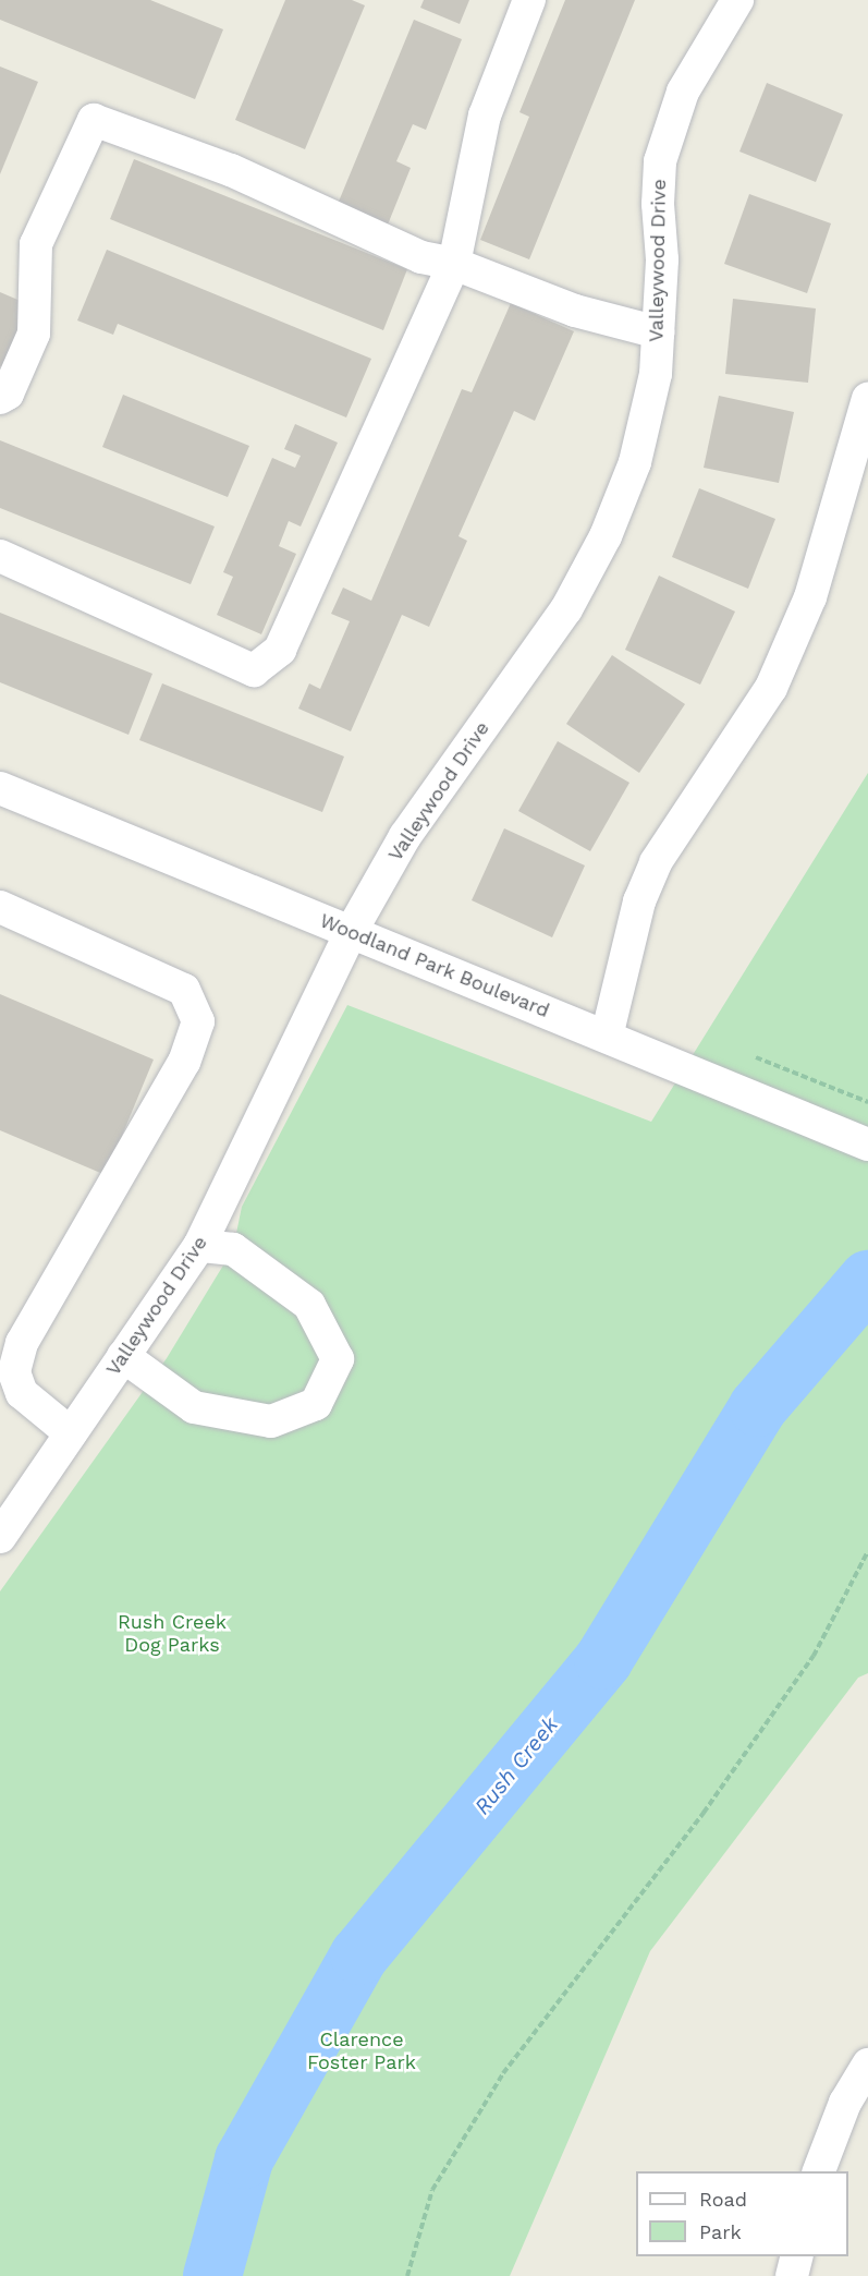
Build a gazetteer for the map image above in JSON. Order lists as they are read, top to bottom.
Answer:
{
  "streets": {
    "street": ["Valleywood Drive", "Woodland Park Boulevard"]
  },
  "crossings": [
    ["Valleywood Drive", "Woodland Park Boulevard"]
  ],
  "water": ["Rush Creek"],
  "parks": ["Rush Creek Dog Parks", "Clarence Foster Park"],
  "legend": ["Road", "Park"]
}
